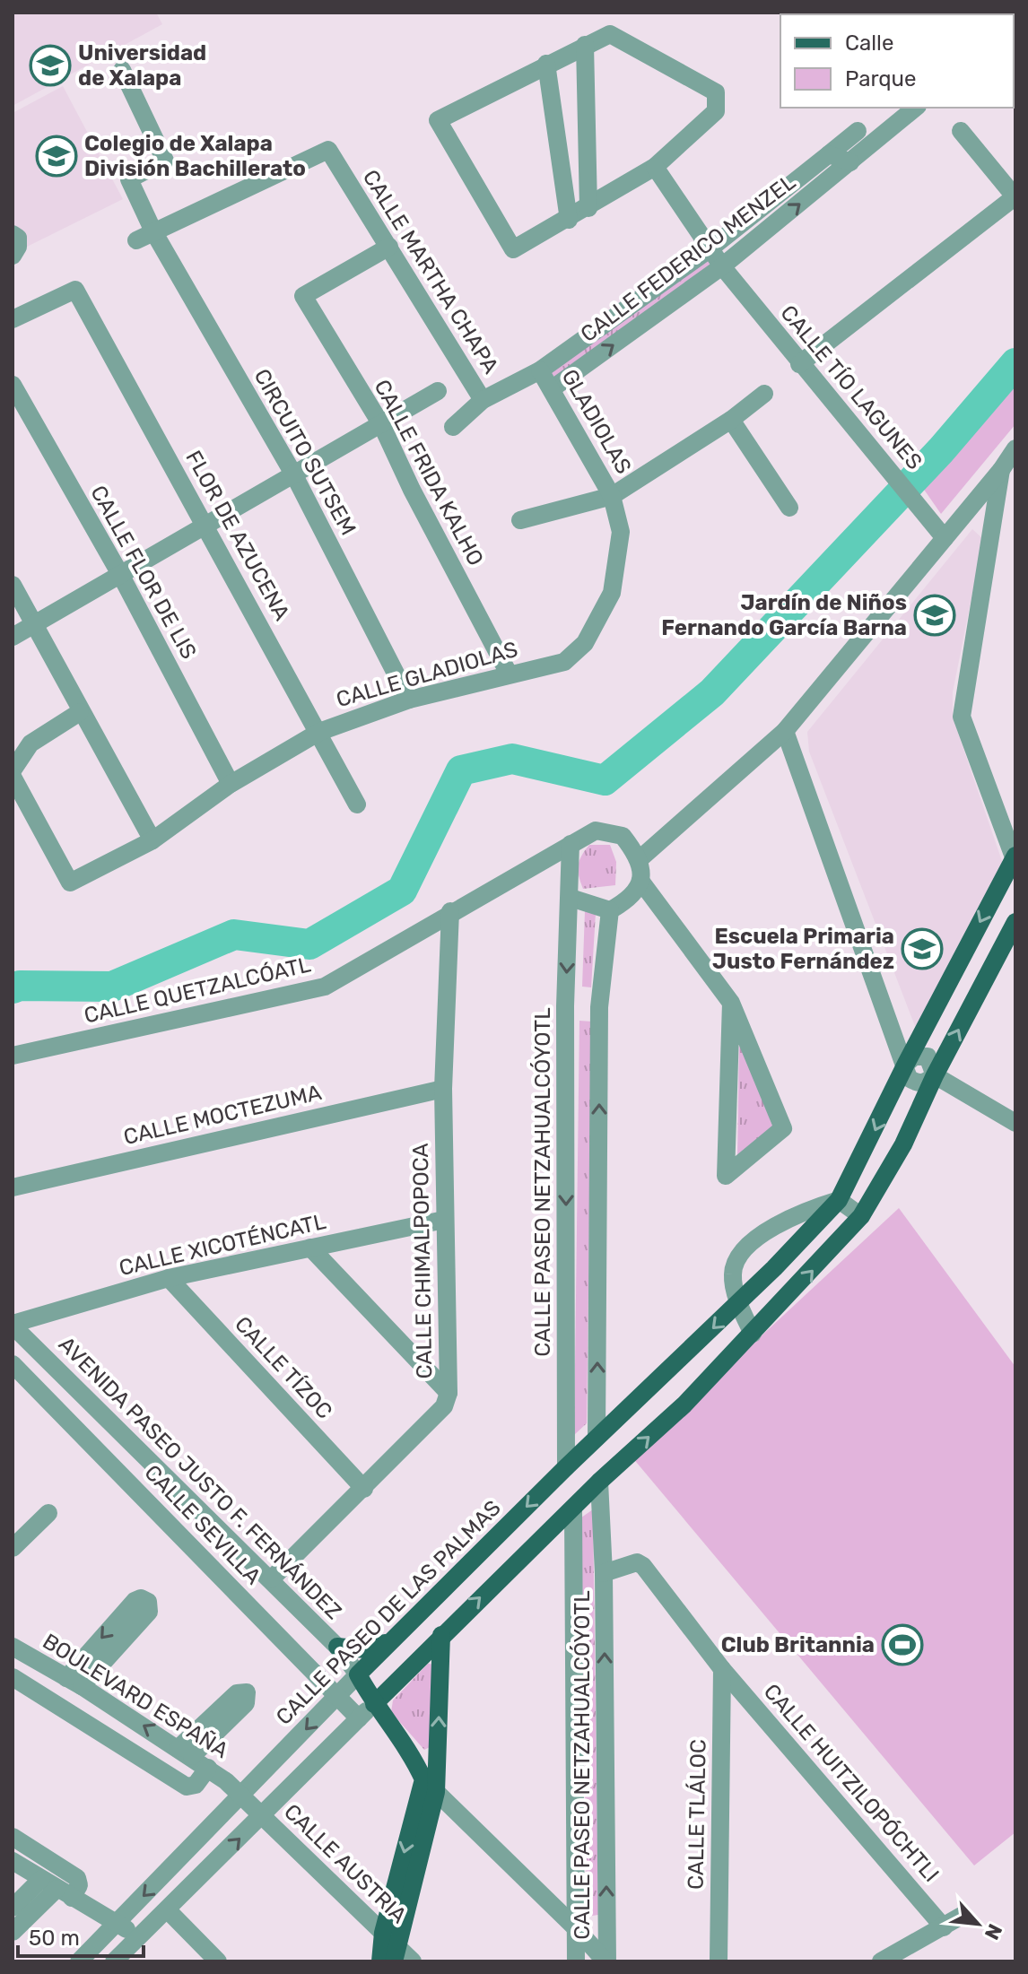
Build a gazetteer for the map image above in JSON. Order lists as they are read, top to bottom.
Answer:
{
  "streets": {
    "main road": ["AVENIDA PASEO JUSTO F. FERNÁNDEZ", "CALLE PASEO DE LAS PALMAS"],
    "street": [
      "CALLE FEDERICO MENZEL",
      "CALLE MARTHA CHAPA",
      "CALLE TÍO LAGUNES",
      "GLADIOLAS",
      "CIRCUITO SUTSEM",
      "CALLE FRIDA KALHO",
      "FLOR DE AZUCENA",
      "CALLE FLOR DE LIS",
      "CALLE GLADIOLAS",
      "CALLE QUETZALCÓATL",
      "CALLE MOCTEZUMA",
      "CALLE PASEO NETZAHUALCÓYOTL",
      "CALLE XICOTÉNCATL",
      "CALLE CHIMALPOPOCA",
      "CALLE TÍZOC",
      "CALLE SEVILLA",
      "BOULEVARD ESPAÑA",
      "CALLE HUITZILOPÓCHTLI",
      "CALLE TLÁLOC",
      "CALLE AUSTRIA"
    ]
  },
  "crossings": [
    ["CALLE FEDERICO MENZEL", "CALLE MARTHA CHAPA"],
    ["CALLE FEDERICO MENZEL", "CALLE TÍO LAGUNES"],
    ["CALLE FEDERICO MENZEL", "GLADIOLAS"],
    ["CALLE MARTHA CHAPA", "GLADIOLAS"],
    ["CALLE MARTHA CHAPA", "CIRCUITO SUTSEM"],
    ["CALLE MARTHA CHAPA", "CALLE FRIDA KALHO"],
    ["GLADIOLAS", "CALLE GLADIOLAS"],
    ["CIRCUITO SUTSEM", "CALLE GLADIOLAS"],
    ["CALLE FRIDA KALHO", "CALLE GLADIOLAS"],
    ["FLOR DE AZUCENA", "CALLE GLADIOLAS"],
    ["CALLE FLOR DE LIS", "CALLE GLADIOLAS"],
    ["CALLE QUETZALCÓATL", "CALLE PASEO NETZAHUALCÓYOTL"],
    ["CALLE QUETZALCÓATL", "CALLE CHIMALPOPOCA"],
    ["CALLE MOCTEZUMA", "CALLE CHIMALPOPOCA"],
    ["CALLE PASEO NETZAHUALCÓYOTL", "CALLE PASEO DE LAS PALMAS"],
    ["CALLE PASEO NETZAHUALCÓYOTL", "CALLE HUITZILOPÓCHTLI"],
    ["CALLE XICOTÉNCATL", "CALLE CHIMALPOPOCA"],
    ["CALLE XICOTÉNCATL", "CALLE TÍZOC"],
    ["CALLE XICOTÉNCATL", "AVENIDA PASEO JUSTO F. FERNÁNDEZ"],
    ["CALLE CHIMALPOPOCA", "CALLE TÍZOC"],
    ["CALLE CHIMALPOPOCA", "AVENIDA PASEO JUSTO F. FERNÁNDEZ"],
    ["AVENIDA PASEO JUSTO F. FERNÁNDEZ", "CALLE PASEO DE LAS PALMAS"],
    ["CALLE SEVILLA", "CALLE PASEO DE LAS PALMAS"],
    ["CALLE PASEO DE LAS PALMAS", "BOULEVARD ESPAÑA"],
    ["BOULEVARD ESPAÑA", "CALLE AUSTRIA"],
    ["CALLE HUITZILOPÓCHTLI", "CALLE TLÁLOC"]
  ],
  "places": {
    "school or university": [
      "Universidad de Xalapa",
      "Colegio de Xalapa División Bachillerato",
      "Jardín de Niños Fernando García Barna",
      "Escuela Primaria Justo Fernández"
    ],
    "sports": ["Club Britannia"]
  },
  "legend": ["Calle", "Parque"],
  "scale_bar": "50 m",
  "north": "bottom right"
}
